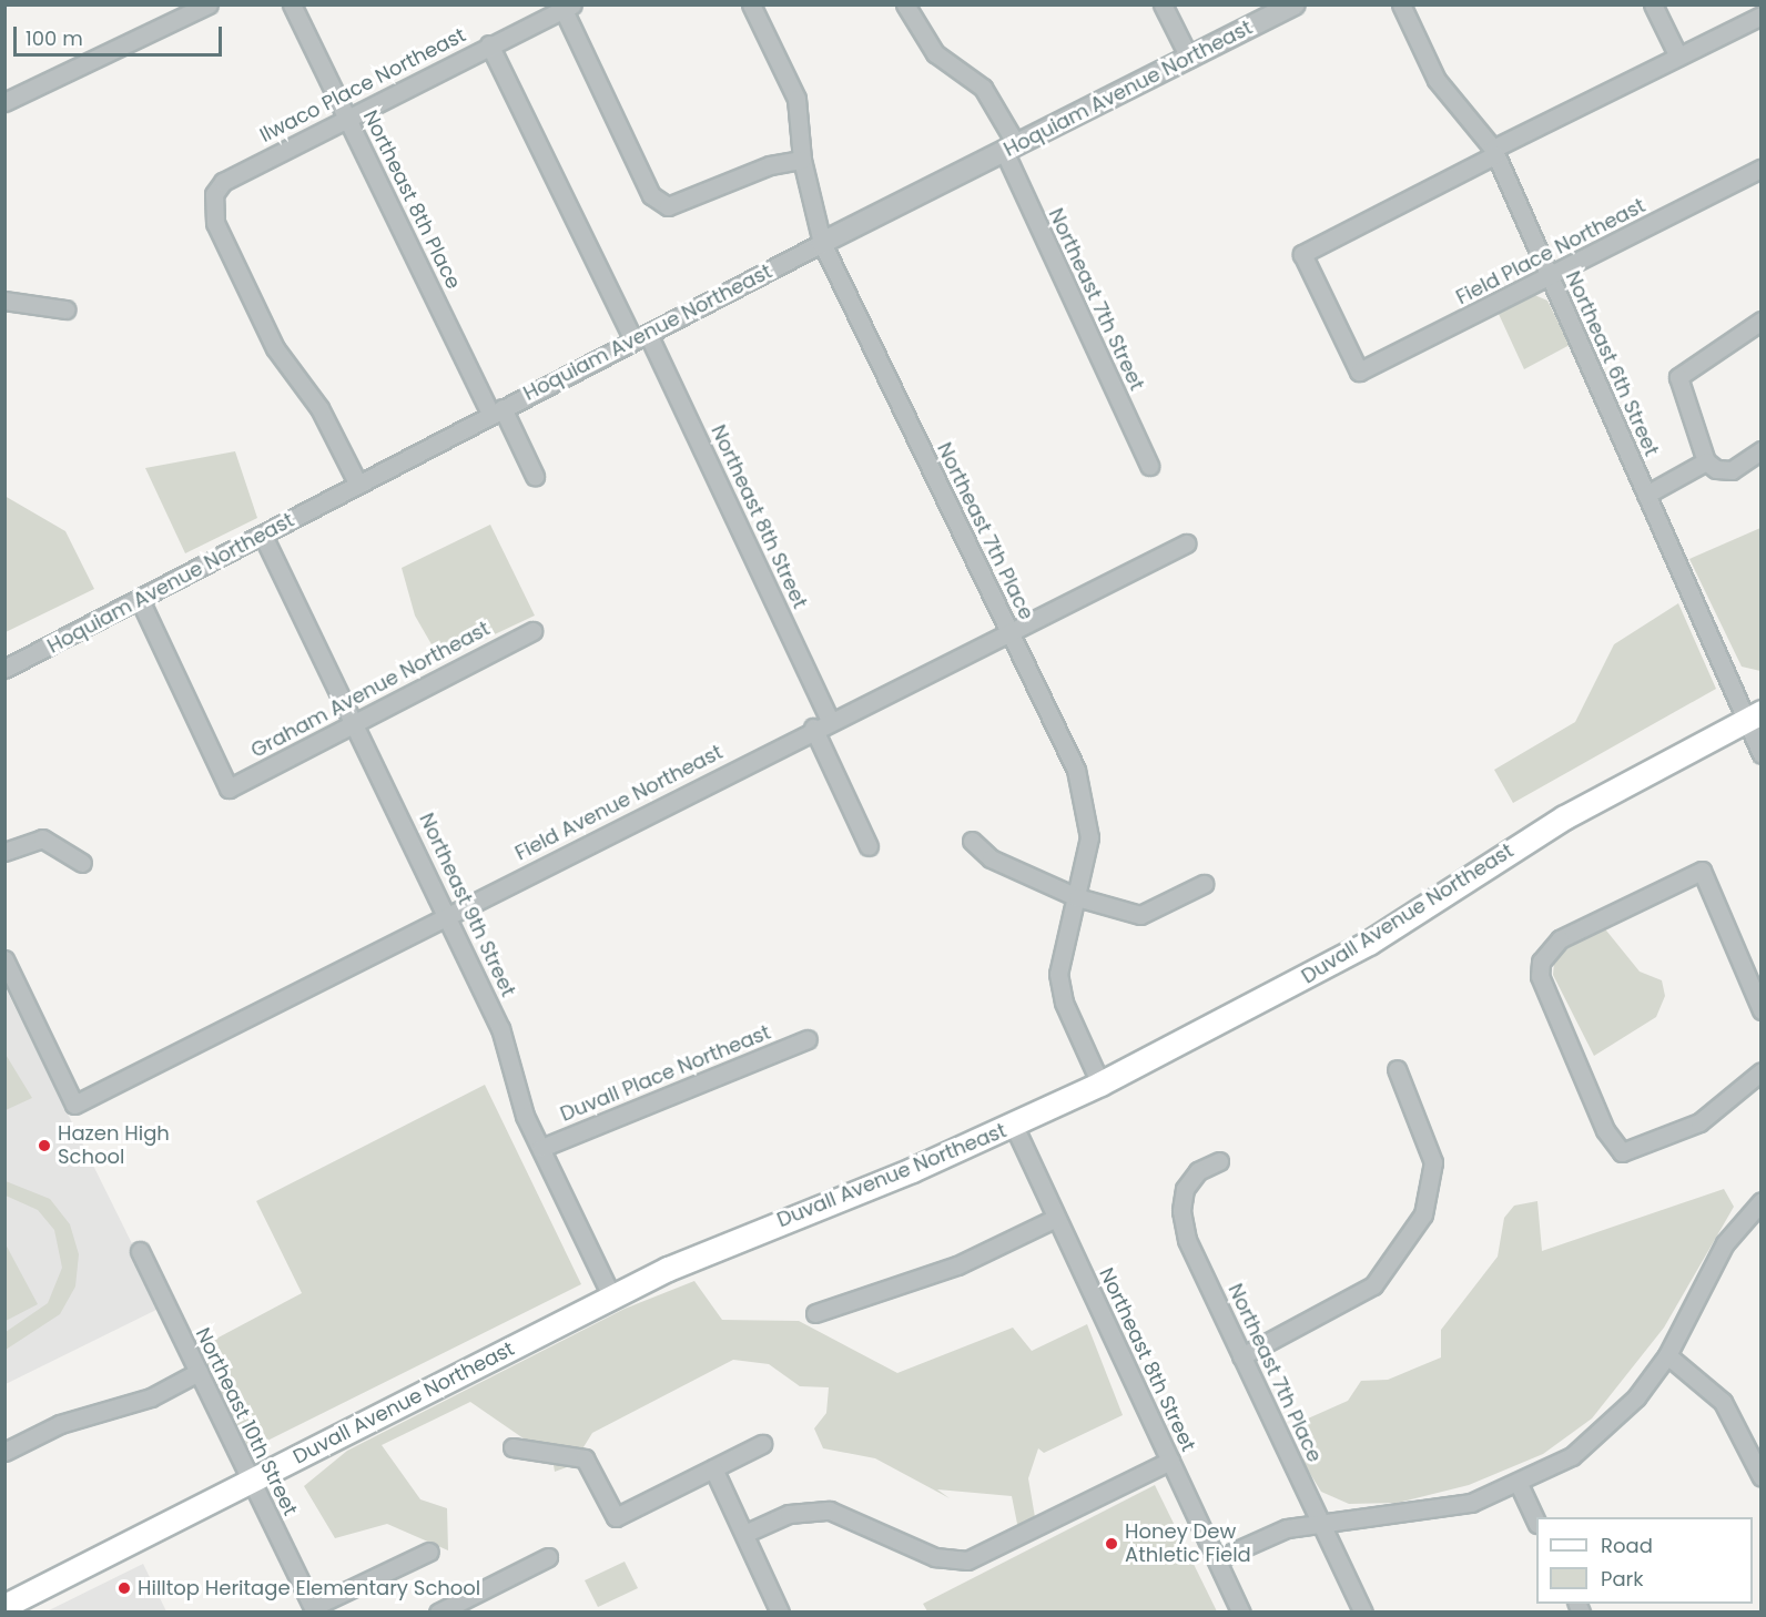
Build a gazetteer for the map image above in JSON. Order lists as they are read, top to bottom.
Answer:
{
  "streets": {
    "main road": ["Duvall Avenue Northeast"],
    "street": [
      "Ilwaco Place Northeast",
      "Hoquiam Avenue Northeast",
      "Northeast 8th Place",
      "Field Place Northeast",
      "Northeast 7th Street",
      "Northeast 6th Street",
      "Northeast 8th Street",
      "Northeast 7th Place",
      "Graham Avenue Northeast",
      "Field Avenue Northeast",
      "Northeast 9th Street",
      "Duvall Place Northeast",
      "Northeast 10th Street"
    ]
  },
  "crossings": [
    ["Ilwaco Place Northeast", "Hoquiam Avenue Northeast"],
    ["Ilwaco Place Northeast", "Northeast 8th Place"],
    ["Ilwaco Place Northeast", "Northeast 8th Street"],
    ["Hoquiam Avenue Northeast", "Northeast 8th Place"],
    ["Hoquiam Avenue Northeast", "Northeast 7th Street"],
    ["Hoquiam Avenue Northeast", "Northeast 8th Street"],
    ["Hoquiam Avenue Northeast", "Northeast 7th Place"],
    ["Hoquiam Avenue Northeast", "Graham Avenue Northeast"],
    ["Hoquiam Avenue Northeast", "Northeast 9th Street"],
    ["Field Place Northeast", "Northeast 6th Street"],
    ["Northeast 6th Street", "Duvall Avenue Northeast"],
    ["Northeast 8th Street", "Field Avenue Northeast"],
    ["Northeast 8th Street", "Duvall Avenue Northeast"],
    ["Northeast 7th Place", "Field Avenue Northeast"],
    ["Northeast 7th Place", "Duvall Avenue Northeast"],
    ["Graham Avenue Northeast", "Northeast 9th Street"],
    ["Field Avenue Northeast", "Northeast 9th Street"],
    ["Northeast 9th Street", "Duvall Avenue Northeast"],
    ["Northeast 9th Street", "Duvall Place Northeast"],
    ["Duvall Avenue Northeast", "Northeast 10th Street"]
  ],
  "places": ["Hazen High School", "Honey Dew Athletic Field", "Hilltop Heritage Elementary School"],
  "legend": ["Road", "Park"],
  "scale_bar": "100 m"
}
